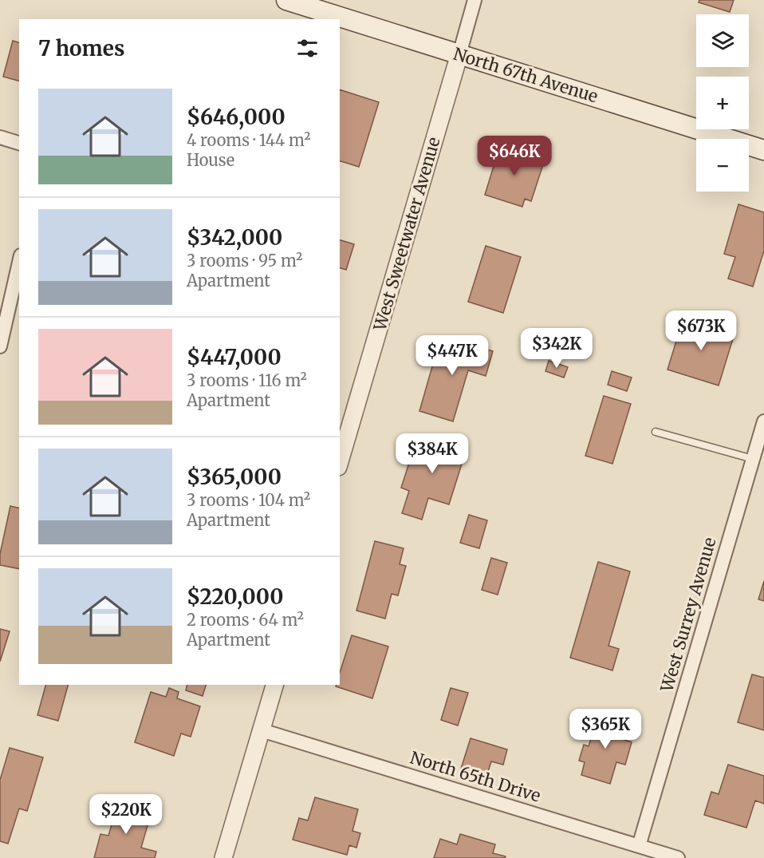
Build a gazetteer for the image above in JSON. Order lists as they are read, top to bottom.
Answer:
{
  "streets": {
    "main road": ["North 67th Avenue"],
    "street": ["West Sweetwater Avenue", "West Surrey Avenue", "North 65th Drive"]
  },
  "crossings": [
    ["North 67th Avenue", "West Sweetwater Avenue"],
    ["West Surrey Avenue", "North 65th Drive"]
  ],
  "page": {
    "map_buttons": ["+", "−"],
    "heading": "7 homes",
    "list": [
      {
        "name": "$646,000",
        "note": "4 rooms · 144 m² · House"
      },
      {
        "name": "$342,000",
        "note": "3 rooms · 95 m² · Apartment"
      },
      {
        "name": "$447,000",
        "note": "3 rooms · 116 m² · Apartment"
      },
      {
        "name": "$365,000",
        "note": "3 rooms · 104 m² · Apartment"
      },
      {
        "name": "$220,000",
        "note": "2 rooms · 64 m² · Apartment"
      }
    ],
    "price": [
      "$646K",
      "$673K",
      "$342K",
      "$447K",
      "$384K",
      "$365K",
      "$220K"
    ]
  }
}
